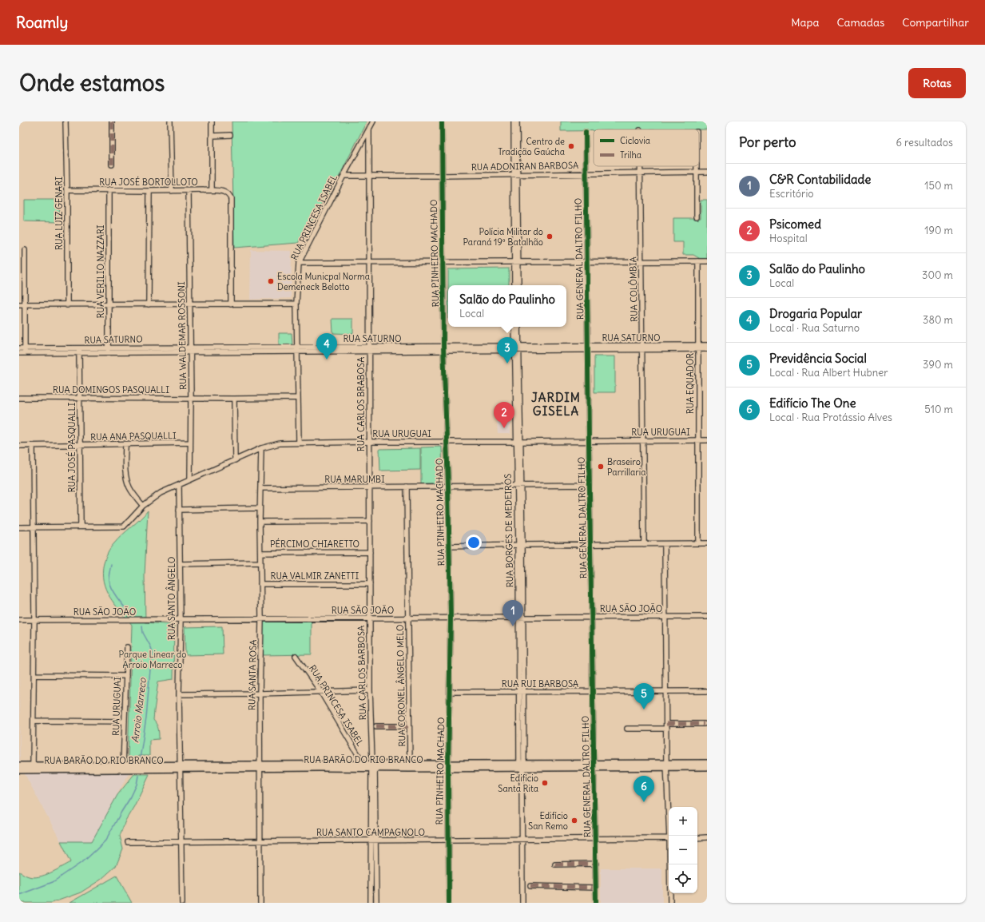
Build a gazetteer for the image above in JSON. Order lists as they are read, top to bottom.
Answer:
{
  "streets": {
    "main road": ["RUA BARÃO DO RIO BRANCO"],
    "street": [
      "RUA ADONIRAN BARBOSA",
      "RUA JOSÉ BORTOLLOTO",
      "RUA LUIZ GENARI",
      "RUA PRINCESA ISABEL",
      "RUA PINHEIRO MACHADO",
      "RUA GENERAL DALTRO FILHO",
      "RUA VERILIO NAZZARI",
      "RUA COLÔMBIA",
      "RUA WALDEMAR ROSSONI",
      "RUA SATURNO",
      "RUA EQUADOR",
      "RUA DOMINGOS PASQUALLI",
      "RUA CARLOS BRABOSA",
      "RUA URUGUAI",
      "RUA ANA PASQUALLI",
      "RUA JOSÉ PASQUALLI",
      "RUA MARUMBI",
      "RUA BORGES DE MEDEIROS",
      "PÉRCIMO CHIARETTO",
      "RUA VALMIR ZANETTI",
      "RUA SANTO ÂNGELO",
      "RUA SÃO JOÃO",
      "RUA CARLOS BARBOSA",
      "RUA SANTA ROSA",
      "RUA RUI BARBOSA",
      "RUA CORONEL ÂNGELO MELO",
      "RUA SANTO CAMPAGNOLO"
    ]
  },
  "crossings": [
    ["RUA ADONIRAN BARBOSA", "RUA PRINCESA ISABEL"],
    ["RUA ADONIRAN BARBOSA", "RUA PINHEIRO MACHADO"],
    ["RUA ADONIRAN BARBOSA", "RUA GENERAL DALTRO FILHO"],
    ["RUA ADONIRAN BARBOSA", "RUA COLÔMBIA"],
    ["RUA ADONIRAN BARBOSA", "RUA CARLOS BRABOSA"],
    ["RUA JOSÉ BORTOLLOTO", "RUA LUIZ GENARI"],
    ["RUA JOSÉ BORTOLLOTO", "RUA VERILIO NAZZARI"],
    ["RUA JOSÉ BORTOLLOTO", "RUA WALDEMAR ROSSONI"],
    ["RUA PRINCESA ISABEL", "RUA SATURNO"],
    ["RUA PRINCESA ISABEL", "RUA DOMINGOS PASQUALLI"],
    ["RUA PRINCESA ISABEL", "RUA CARLOS BRABOSA"],
    ["RUA PRINCESA ISABEL", "RUA URUGUAI"],
    ["RUA PRINCESA ISABEL", "RUA BARÃO DO RIO BRANCO"],
    ["RUA PINHEIRO MACHADO", "RUA SATURNO"],
    ["RUA PINHEIRO MACHADO", "RUA URUGUAI"],
    ["RUA PINHEIRO MACHADO", "RUA MARUMBI"],
    ["RUA PINHEIRO MACHADO", "RUA SÃO JOÃO"],
    ["RUA PINHEIRO MACHADO", "RUA RUI BARBOSA"],
    ["RUA PINHEIRO MACHADO", "RUA BARÃO DO RIO BRANCO"],
    ["RUA PINHEIRO MACHADO", "RUA SANTO CAMPAGNOLO"],
    ["RUA GENERAL DALTRO FILHO", "RUA SATURNO"],
    ["RUA GENERAL DALTRO FILHO", "RUA URUGUAI"],
    ["RUA GENERAL DALTRO FILHO", "RUA MARUMBI"],
    ["RUA GENERAL DALTRO FILHO", "RUA SÃO JOÃO"],
    ["RUA GENERAL DALTRO FILHO", "RUA RUI BARBOSA"],
    ["RUA GENERAL DALTRO FILHO", "RUA BARÃO DO RIO BRANCO"],
    ["RUA GENERAL DALTRO FILHO", "RUA SANTO CAMPAGNOLO"],
    ["RUA VERILIO NAZZARI", "RUA SATURNO"],
    ["RUA COLÔMBIA", "RUA SATURNO"],
    ["RUA COLÔMBIA", "RUA URUGUAI"],
    ["RUA WALDEMAR ROSSONI", "RUA SATURNO"],
    ["RUA WALDEMAR ROSSONI", "RUA DOMINGOS PASQUALLI"],
    ["RUA WALDEMAR ROSSONI", "RUA URUGUAI"],
    ["RUA WALDEMAR ROSSONI", "RUA ANA PASQUALLI"],
    ["RUA SATURNO", "RUA EQUADOR"],
    ["RUA SATURNO", "RUA CARLOS BRABOSA"],
    ["RUA SATURNO", "RUA JOSÉ PASQUALLI"],
    ["RUA SATURNO", "RUA BORGES DE MEDEIROS"],
    ["RUA EQUADOR", "RUA URUGUAI"],
    ["RUA DOMINGOS PASQUALLI", "RUA JOSÉ PASQUALLI"],
    ["RUA CARLOS BRABOSA", "RUA URUGUAI"],
    ["RUA CARLOS BRABOSA", "RUA MARUMBI"],
    ["RUA CARLOS BRABOSA", "RUA CARLOS BARBOSA"],
    ["RUA URUGUAI", "RUA JOSÉ PASQUALLI"],
    ["RUA URUGUAI", "RUA BORGES DE MEDEIROS"],
    ["RUA URUGUAI", "RUA SANTO ÂNGELO"],
    ["RUA URUGUAI", "RUA SANTA ROSA"],
    ["RUA URUGUAI", "RUA BARÃO DO RIO BRANCO"],
    ["RUA ANA PASQUALLI", "RUA JOSÉ PASQUALLI"],
    ["RUA MARUMBI", "RUA BORGES DE MEDEIROS"],
    ["RUA MARUMBI", "RUA CARLOS BARBOSA"],
    ["RUA MARUMBI", "RUA SANTA ROSA"],
    ["RUA MARUMBI", "RUA CORONEL ÂNGELO MELO"],
    ["RUA BORGES DE MEDEIROS", "RUA SÃO JOÃO"],
    ["RUA BORGES DE MEDEIROS", "RUA RUI BARBOSA"],
    ["RUA BORGES DE MEDEIROS", "RUA BARÃO DO RIO BRANCO"],
    ["PÉRCIMO CHIARETTO", "RUA CARLOS BARBOSA"],
    ["PÉRCIMO CHIARETTO", "RUA SANTA ROSA"],
    ["RUA VALMIR ZANETTI", "RUA CARLOS BARBOSA"],
    ["RUA VALMIR ZANETTI", "RUA SANTA ROSA"],
    ["RUA SANTO ÂNGELO", "RUA SÃO JOÃO"],
    ["RUA SANTO ÂNGELO", "RUA BARÃO DO RIO BRANCO"],
    ["RUA SANTO ÂNGELO", "RUA SANTO CAMPAGNOLO"],
    ["RUA SÃO JOÃO", "RUA CARLOS BARBOSA"],
    ["RUA SÃO JOÃO", "RUA SANTA ROSA"],
    ["RUA SÃO JOÃO", "RUA CORONEL ÂNGELO MELO"],
    ["RUA CARLOS BARBOSA", "RUA BARÃO DO RIO BRANCO"],
    ["RUA CARLOS BARBOSA", "RUA SANTO CAMPAGNOLO"],
    ["RUA SANTA ROSA", "RUA BARÃO DO RIO BRANCO"],
    ["RUA SANTA ROSA", "RUA SANTO CAMPAGNOLO"],
    ["RUA CORONEL ÂNGELO MELO", "RUA BARÃO DO RIO BRANCO"]
  ],
  "districts": ["JARDIM GISELA"],
  "water": ["Arroio Marreco"],
  "parks": ["Parque Linear do Arroio Marreco"],
  "places": [
    "Centro de Tradição Gaúcha",
    "Polícia Militar do Paraná 19º Batalhão",
    "Escola Municpal Norma Demeneck Belotto",
    "Braseiro Parrillaria",
    "Edifício Santa Rita",
    "Edifício San Remo"
  ],
  "legend": ["Ciclovia", "Trilha"],
  "page": {
    "header": "Roamly",
    "nav": ["Mapa", "Camadas", "Compartilhar"],
    "buttons": "Rotas",
    "title": "Onde estamos",
    "heading": ["Por perto", "6 resultados"],
    "list": [
      {
        "mark": "1",
        "name": "C&R Contabilidade",
        "note": "Escritório",
        "value": "150 m"
      },
      {
        "mark": "2",
        "name": "Psicomed",
        "note": "Hospital",
        "value": "190 m"
      },
      {
        "mark": "3",
        "name": "Salão do Paulinho",
        "note": "Local",
        "value": "300 m"
      },
      {
        "mark": "4",
        "name": "Drogaria Popular",
        "note": "Local · Rua Saturno",
        "value": "380 m"
      },
      {
        "mark": "5",
        "name": "Previdência Social",
        "note": "Local · Rua Albert Hubner",
        "value": "390 m"
      },
      {
        "mark": "6",
        "name": "Edifício The One",
        "note": "Local · Rua Protássio Alves",
        "value": "510 m"
      }
    ],
    "popup": ["Salão do Paulinho", "Local"],
    "pins": [
      "4",
      "3",
      "2",
      "1",
      "5",
      "6"
    ],
    "map_buttons": ["+", "−"]
  }
}
